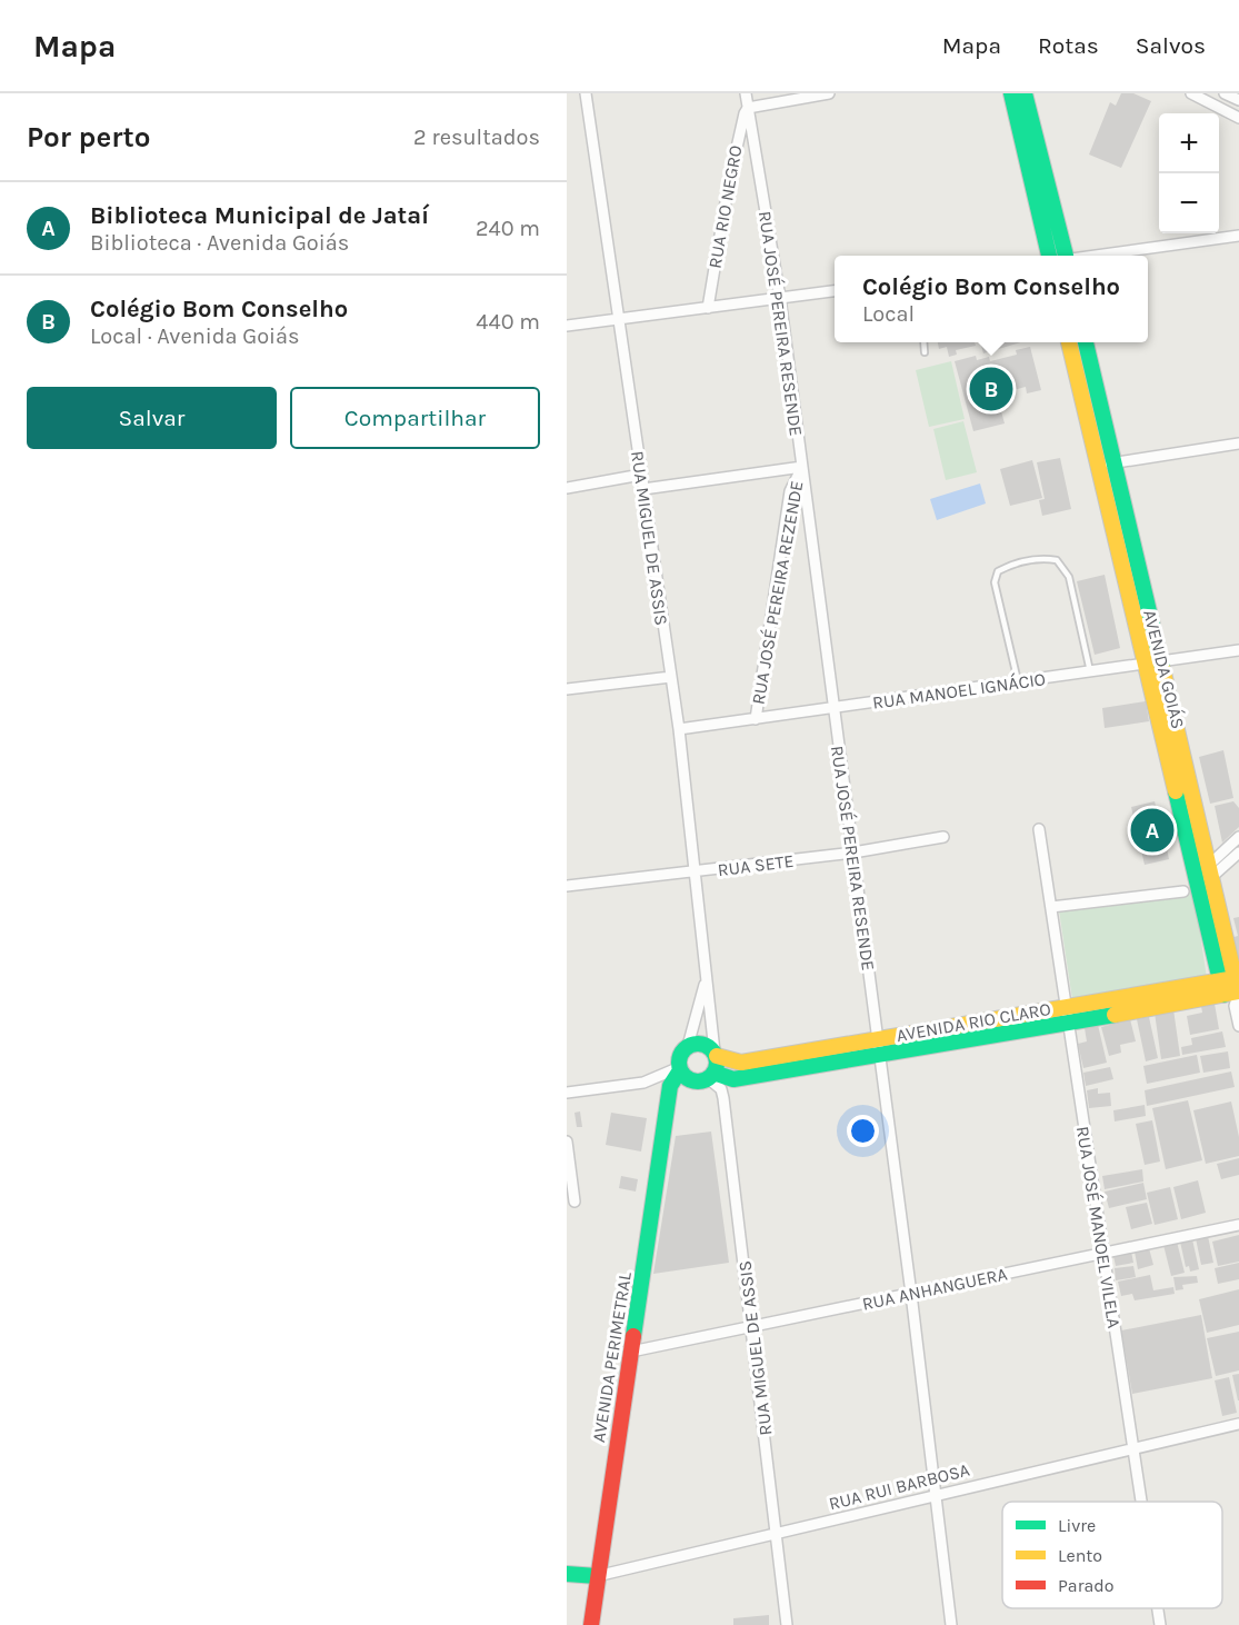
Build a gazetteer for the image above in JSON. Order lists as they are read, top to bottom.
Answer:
{
  "streets": {
    "main road": [
      "AVENIDA GOIÁS",
      "AVENIDA RIO CLARO",
      "AVENIDA PERIMETRAL",
      "RUA RUI BARBOSA"
    ],
    "street": [
      "RUA RIO NEGRO",
      "RUA JOSÉ PEREIRA RESENDE",
      "RUA MIGUEL DE ASSIS",
      "RUA JOSÉ PEREIRA REZENDE",
      "RUA MANOEL IGNÁCIO",
      "RUA SETE",
      "RUA JOSÉ MANOEL VILELA",
      "RUA ANHANGUERA"
    ]
  },
  "crossings": [
    ["RUA RIO NEGRO", "RUA JOSÉ PEREIRA RESENDE"],
    ["RUA JOSÉ PEREIRA RESENDE", "RUA JOSÉ PEREIRA REZENDE"],
    ["RUA JOSÉ PEREIRA RESENDE", "RUA MANOEL IGNÁCIO"],
    ["RUA JOSÉ PEREIRA RESENDE", "RUA SETE"],
    ["RUA JOSÉ PEREIRA RESENDE", "AVENIDA RIO CLARO"],
    ["RUA JOSÉ PEREIRA RESENDE", "RUA ANHANGUERA"],
    ["RUA JOSÉ PEREIRA RESENDE", "RUA RUI BARBOSA"],
    ["RUA MIGUEL DE ASSIS", "RUA MANOEL IGNÁCIO"],
    ["RUA MIGUEL DE ASSIS", "RUA SETE"],
    ["RUA MIGUEL DE ASSIS", "AVENIDA RIO CLARO"],
    ["RUA MIGUEL DE ASSIS", "RUA ANHANGUERA"],
    ["RUA MIGUEL DE ASSIS", "AVENIDA PERIMETRAL"],
    ["RUA MIGUEL DE ASSIS", "RUA RUI BARBOSA"],
    ["RUA JOSÉ PEREIRA REZENDE", "RUA MANOEL IGNÁCIO"],
    ["AVENIDA GOIÁS", "RUA MANOEL IGNÁCIO"],
    ["AVENIDA GOIÁS", "AVENIDA RIO CLARO"],
    ["AVENIDA RIO CLARO", "RUA JOSÉ MANOEL VILELA"],
    ["AVENIDA RIO CLARO", "AVENIDA PERIMETRAL"],
    ["RUA JOSÉ MANOEL VILELA", "RUA ANHANGUERA"],
    ["RUA JOSÉ MANOEL VILELA", "RUA RUI BARBOSA"],
    ["RUA ANHANGUERA", "AVENIDA PERIMETRAL"],
    ["AVENIDA PERIMETRAL", "RUA RUI BARBOSA"]
  ],
  "legend": ["Livre", "Lento", "Parado"],
  "page": {
    "header": "Mapa",
    "nav": ["Mapa", "Rotas", "Salvos"],
    "heading": ["Por perto", "2 resultados"],
    "map_buttons": ["+", "−"],
    "list": [
      {
        "mark": "A",
        "name": "Biblioteca Municipal de Jataí",
        "note": "Biblioteca · Avenida Goiás",
        "value": "240 m"
      },
      {
        "mark": "B",
        "name": "Colégio Bom Conselho",
        "note": "Local · Avenida Goiás",
        "value": "440 m"
      }
    ],
    "popup": ["Colégio Bom Conselho", "Local"],
    "pins": ["B", "A"],
    "buttons": ["Salvar", "Compartilhar"]
  }
}
